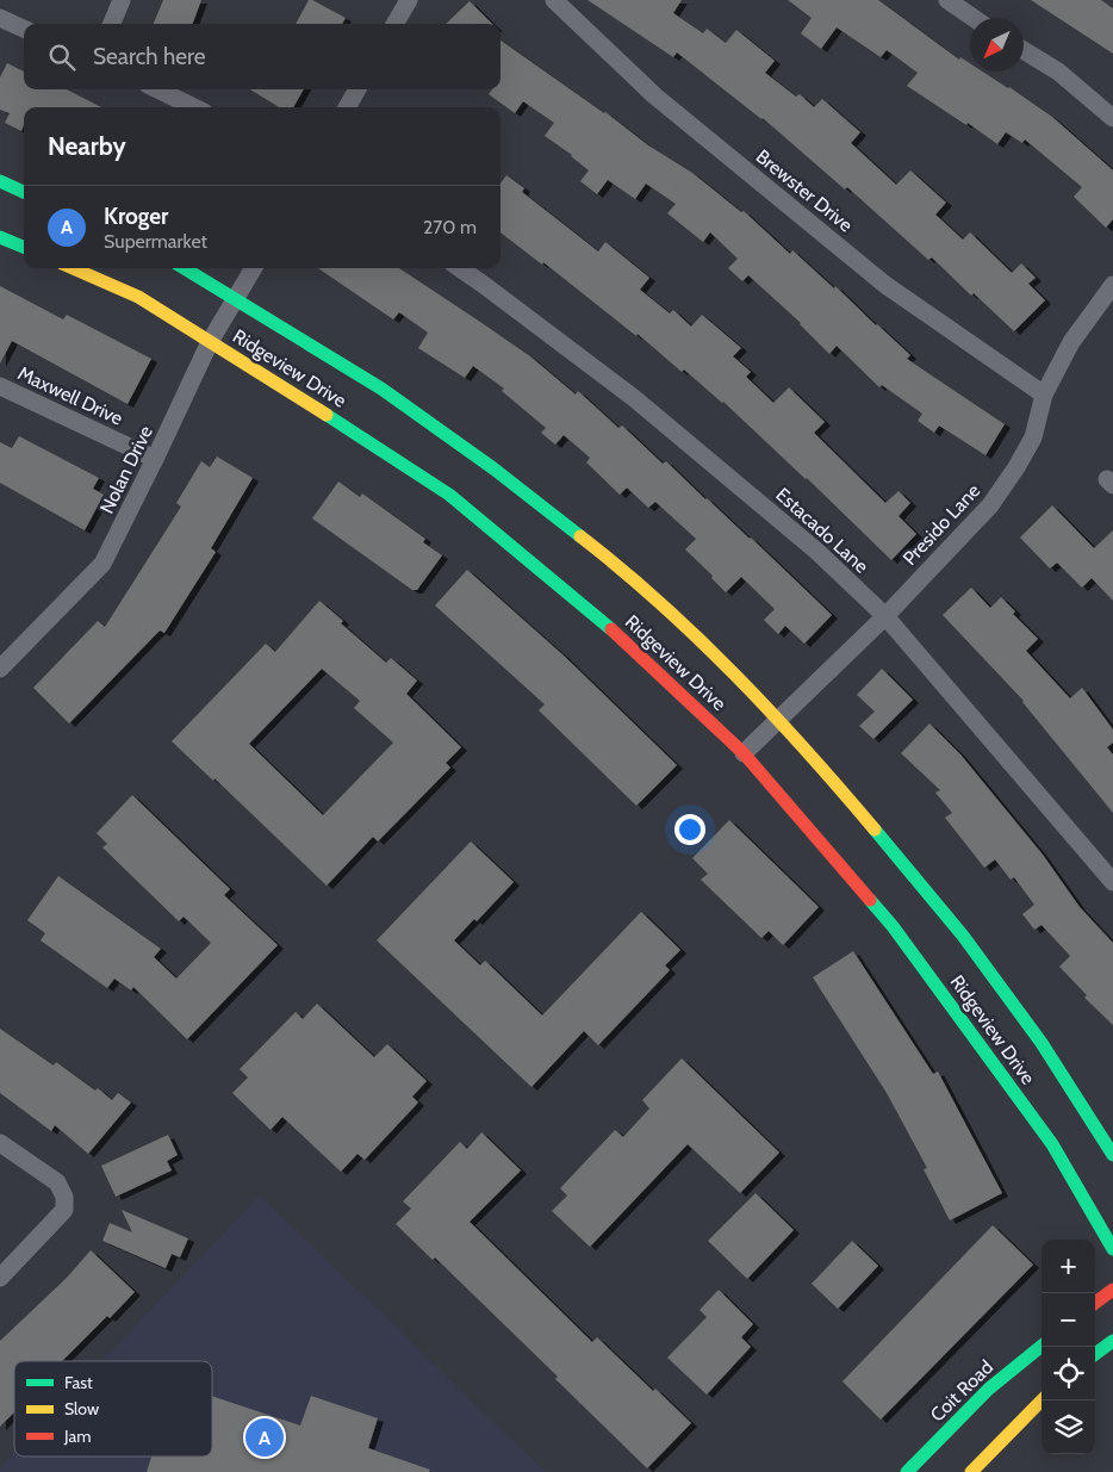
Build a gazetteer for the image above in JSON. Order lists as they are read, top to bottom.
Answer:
{
  "streets": {
    "main road": ["Ridgeview Drive", "Coit Road"],
    "street": [
      "Brewster Drive",
      "Maxwell Drive",
      "Nolan Drive",
      "Presido Lane",
      "Estacado Lane"
    ]
  },
  "crossings": [
    ["Brewster Drive", "Presido Lane"],
    ["Ridgeview Drive", "Nolan Drive"],
    ["Ridgeview Drive", "Presido Lane"],
    ["Maxwell Drive", "Nolan Drive"],
    ["Presido Lane", "Estacado Lane"]
  ],
  "legend": ["Fast", "Slow", "Jam"],
  "north": "bottom left",
  "page": {
    "search": "Search here",
    "heading": "Nearby",
    "list": [
      {
        "mark": "A",
        "name": "Kroger",
        "note": "Supermarket",
        "value": "270 m"
      }
    ],
    "map_buttons": ["+", "−"],
    "pins": "A"
  }
}
